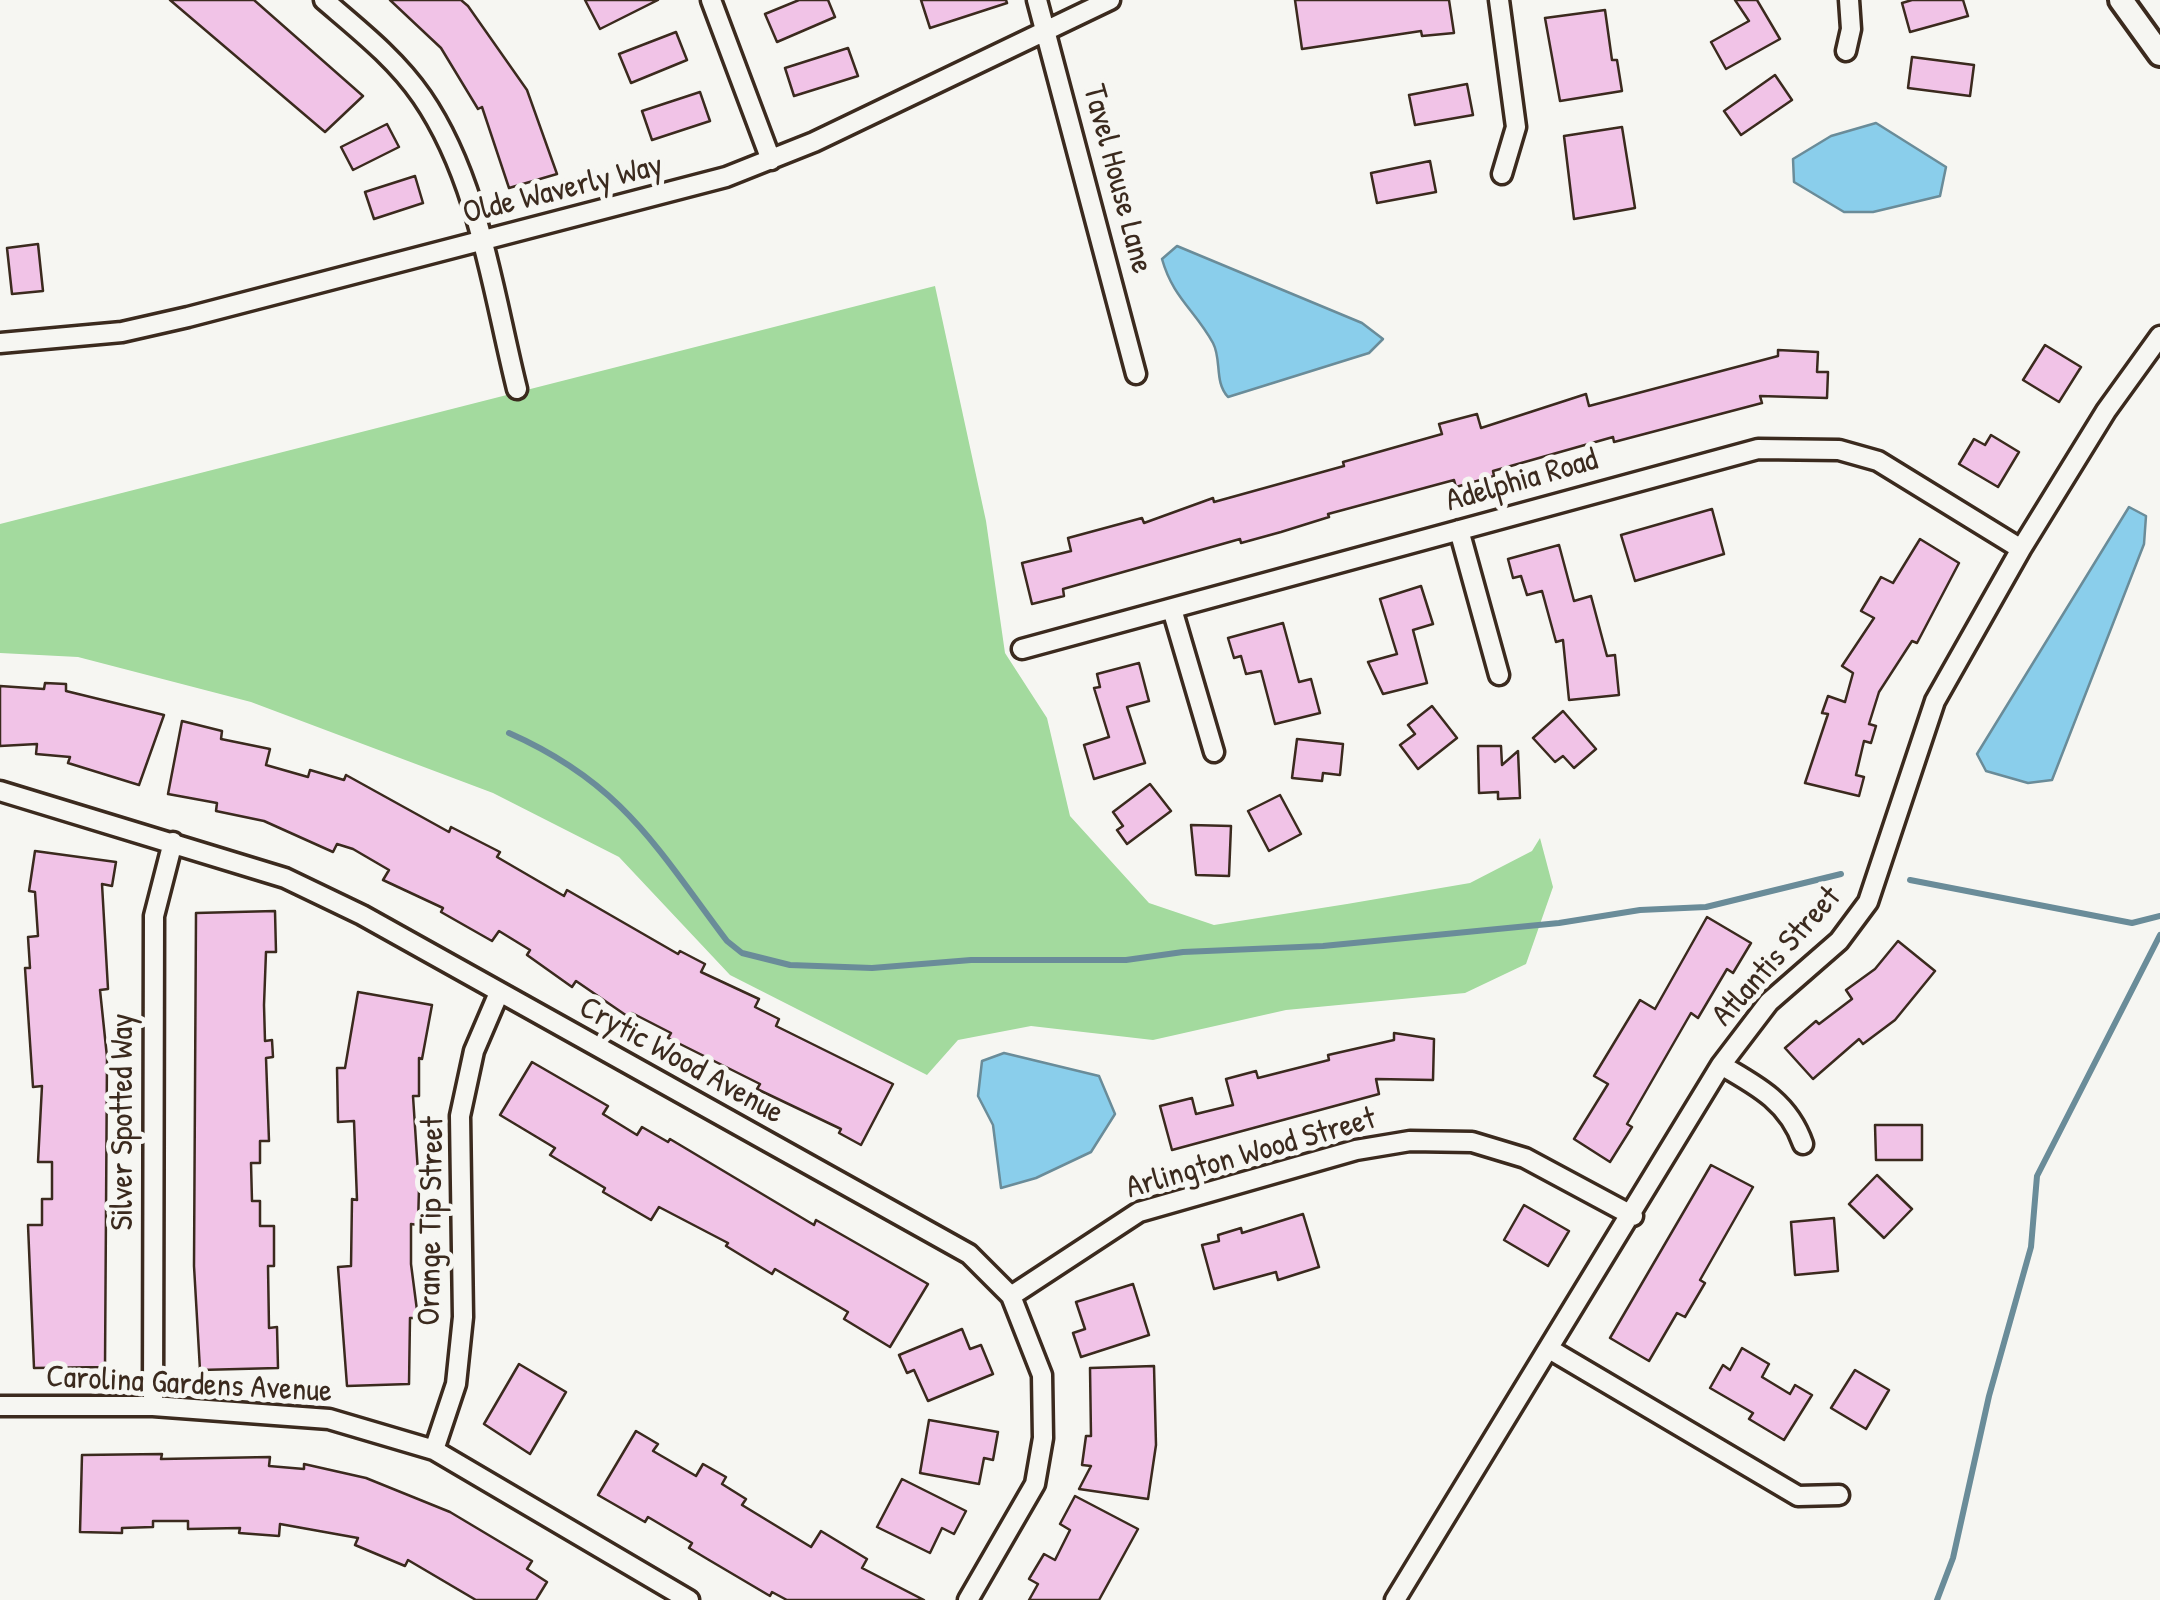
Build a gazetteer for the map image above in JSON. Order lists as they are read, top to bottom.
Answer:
{
  "streets": {
    "street": [
      "Tavel House Lane",
      "Olde Waverly Way",
      "Adelphia Road",
      "Atlantis Street",
      "Crytic Wood Avenue",
      "Silver Spotted Way",
      "Arlington Wood Street",
      "Orange Tip Street",
      "Carolina Gardens Avenue"
    ]
  },
  "crossings": [
    ["Tavel House Lane", "Olde Waverly Way"],
    ["Adelphia Road", "Atlantis Street"],
    ["Atlantis Street", "Arlington Wood Street"],
    ["Crytic Wood Avenue", "Silver Spotted Way"],
    ["Crytic Wood Avenue", "Arlington Wood Street"],
    ["Crytic Wood Avenue", "Orange Tip Street"],
    ["Silver Spotted Way", "Carolina Gardens Avenue"],
    ["Orange Tip Street", "Carolina Gardens Avenue"]
  ]
}
